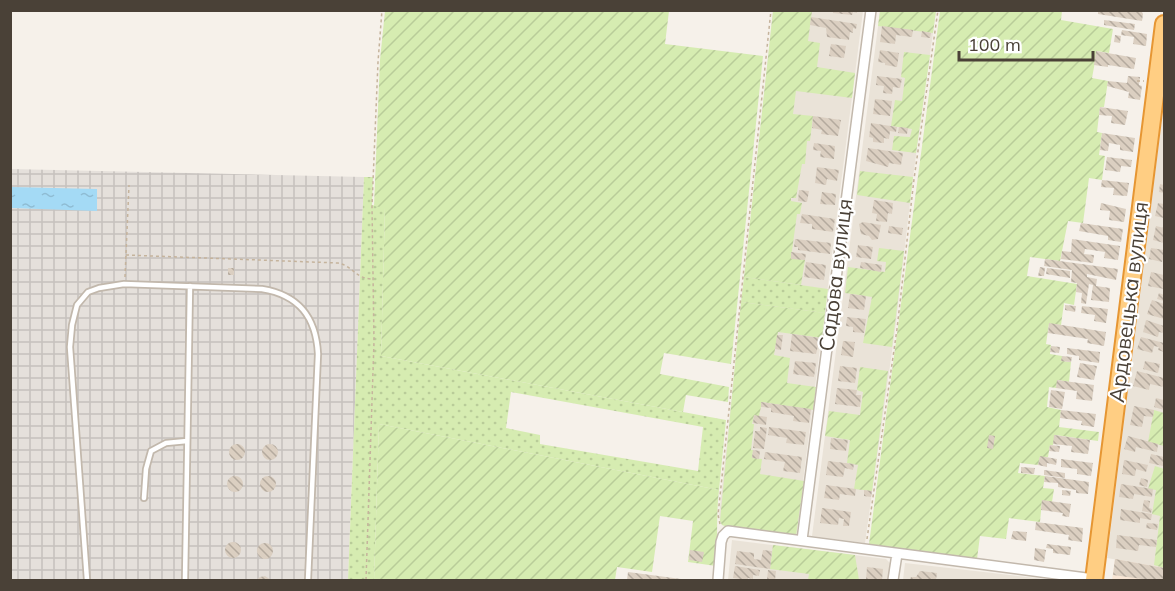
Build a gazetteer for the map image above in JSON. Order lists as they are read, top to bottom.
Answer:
{
  "streets": {
    "highway": ["Ардовецька вулиця"],
    "street": ["Садова вулиця"]
  },
  "crossings": [
    ["Садова вулиця", "Ардовецька вулиця"]
  ],
  "scale_bar": "100 m"
}
